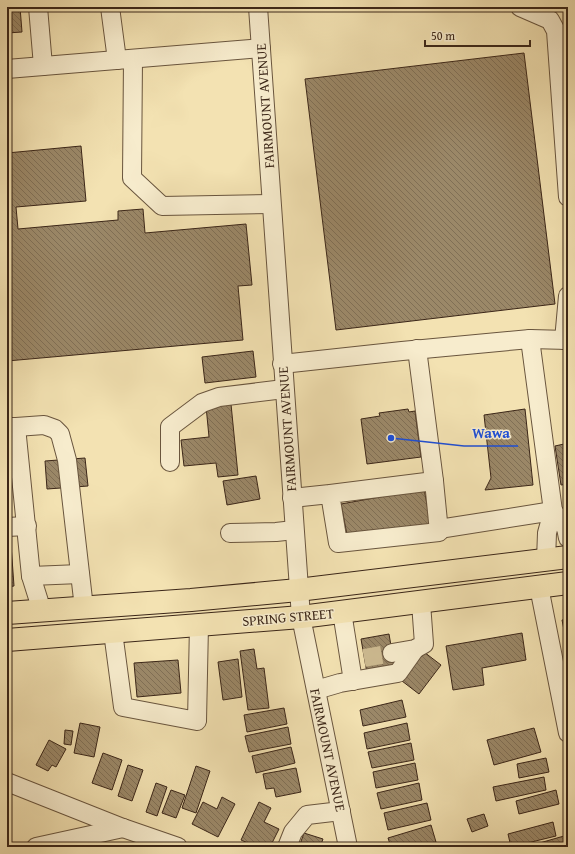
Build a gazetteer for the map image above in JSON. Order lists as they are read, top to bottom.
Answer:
{
  "streets": {
    "highway": ["SPRING STREET"],
    "street": ["FAIRMOUNT AVENUE"]
  },
  "crossings": [
    ["FAIRMOUNT AVENUE", "SPRING STREET"]
  ],
  "places": ["Wawa"],
  "scale_bar": "50 m"
}
